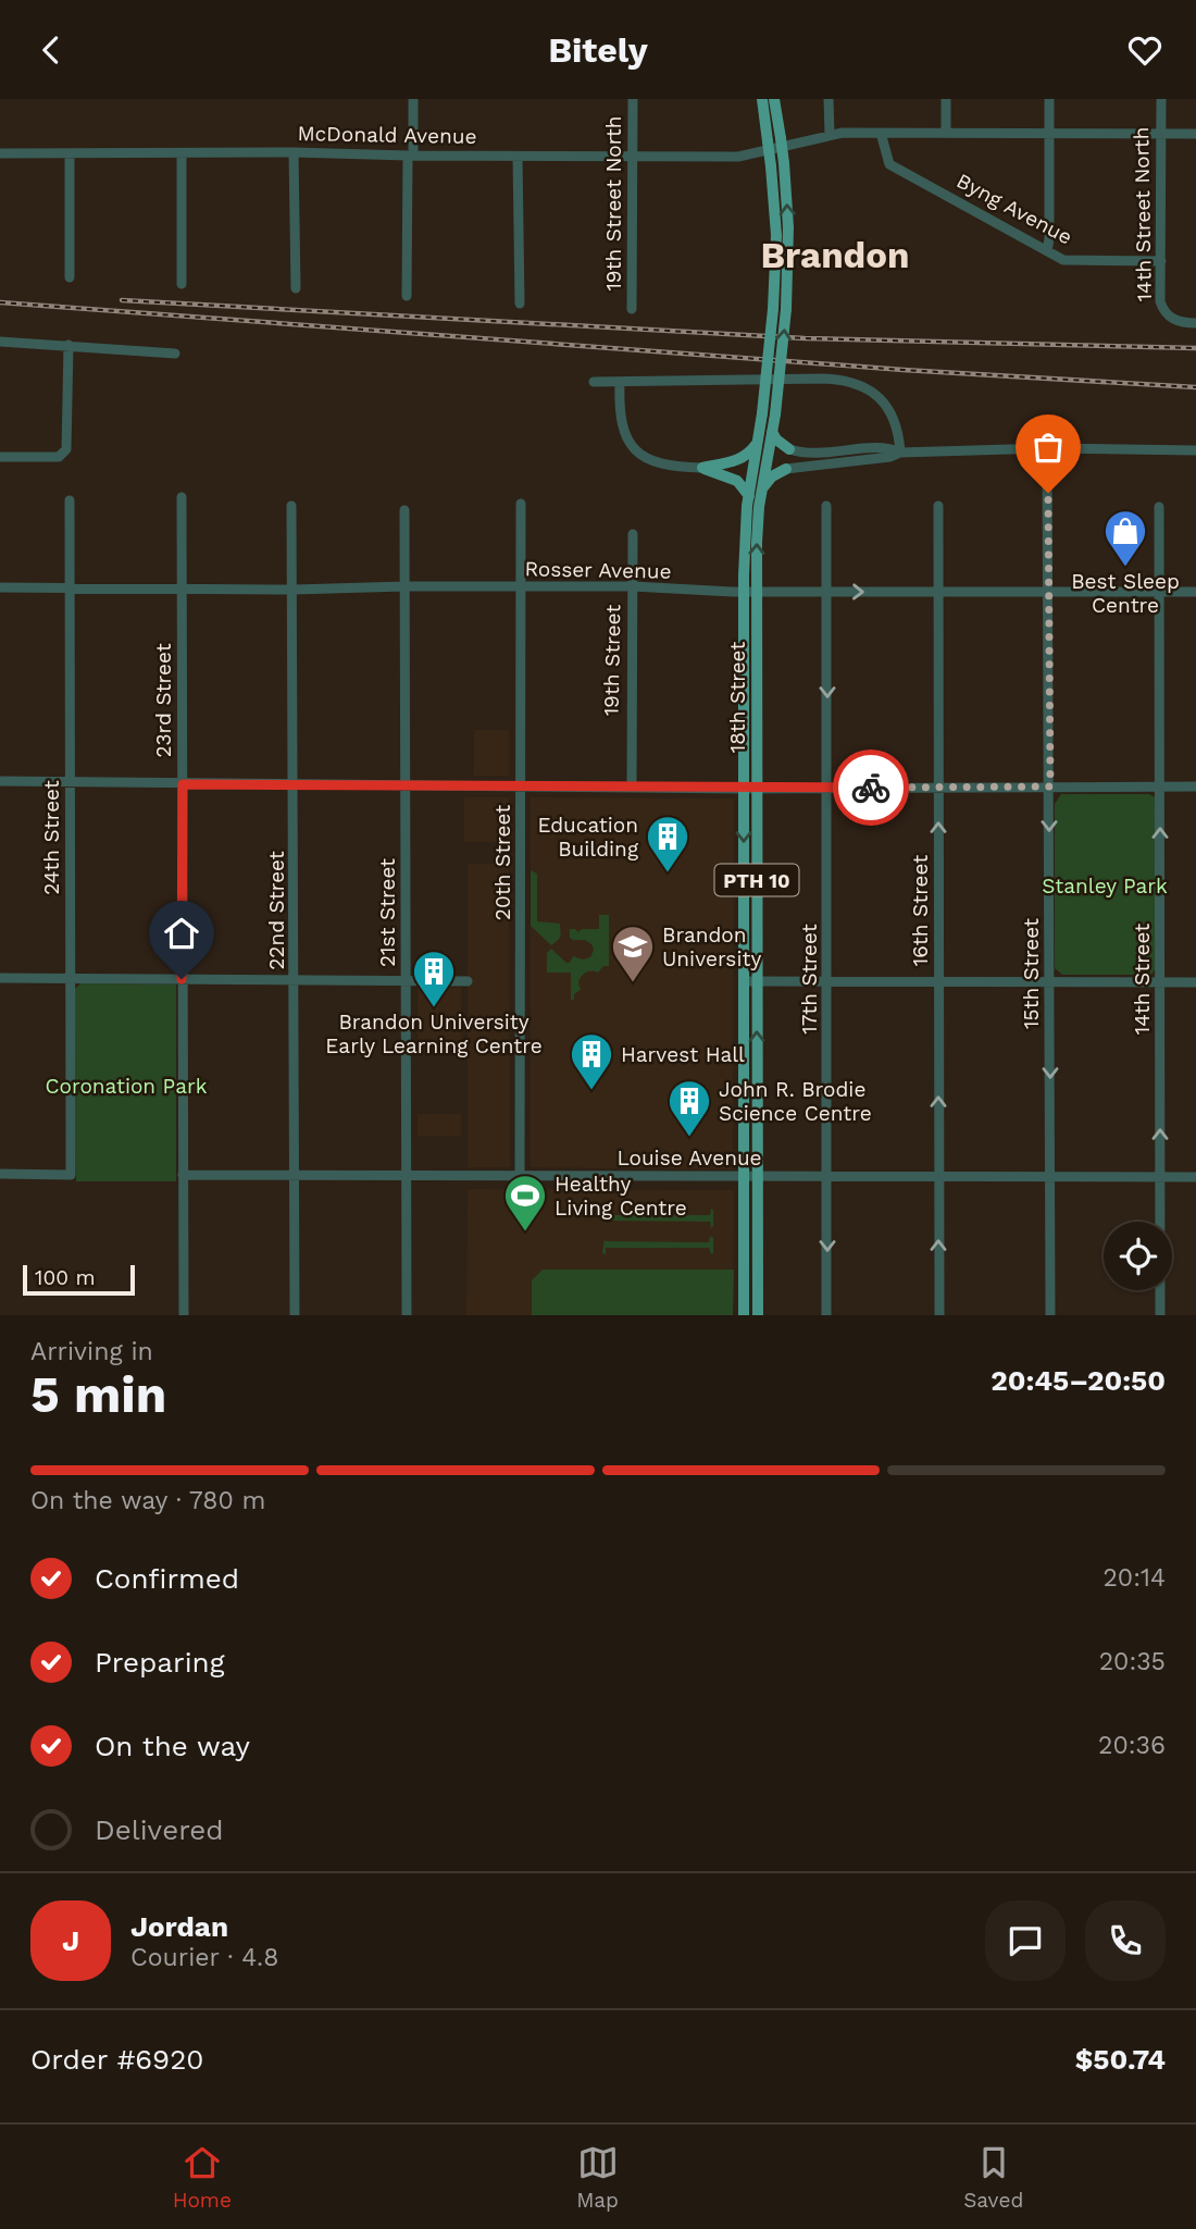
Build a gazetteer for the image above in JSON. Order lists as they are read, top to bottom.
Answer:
{
  "streets": {
    "main road": ["18th Street", "PTH 10"],
    "street": [
      "McDonald Avenue",
      "19th Street North",
      "Byng Avenue",
      "14th Street North",
      "Rosser Avenue",
      "19th Street",
      "23rd Street",
      "24th Street",
      "20th Street",
      "22nd Street",
      "16th Street",
      "21st Street",
      "15th Street",
      "17th Street",
      "14th Street",
      "Louise Avenue"
    ]
  },
  "crossings": [
    ["McDonald Avenue", "19th Street North"],
    ["McDonald Avenue", "Byng Avenue"],
    ["McDonald Avenue", "14th Street North"],
    ["McDonald Avenue", "PTH 10"],
    ["Byng Avenue", "14th Street North"],
    ["Rosser Avenue", "19th Street"],
    ["Rosser Avenue", "18th Street"],
    ["Rosser Avenue", "23rd Street"],
    ["Rosser Avenue", "24th Street"],
    ["Rosser Avenue", "20th Street"],
    ["Rosser Avenue", "22nd Street"],
    ["Rosser Avenue", "16th Street"],
    ["Rosser Avenue", "21st Street"],
    ["Rosser Avenue", "15th Street"],
    ["Rosser Avenue", "17th Street"],
    ["Rosser Avenue", "14th Street"],
    ["18th Street", "PTH 10"],
    ["18th Street", "Louise Avenue"],
    ["23rd Street", "Louise Avenue"],
    ["20th Street", "Louise Avenue"],
    ["22nd Street", "Louise Avenue"],
    ["16th Street", "Louise Avenue"],
    ["21st Street", "Louise Avenue"],
    ["15th Street", "Louise Avenue"],
    ["17th Street", "Louise Avenue"],
    ["14th Street", "Louise Avenue"]
  ],
  "one_way": [
    "16th Street",
    "15th Street",
    "17th Street",
    "14th Street"
  ],
  "districts": ["Brandon"],
  "parks": ["Stanley Park", "Coronation Park"],
  "places": {
    "shop": ["Best Sleep Centre"],
    "building": [
      "Education Building",
      "Brandon University Early Learning Centre",
      "Harvest Hall",
      "John R. Brodie Science Centre"
    ],
    "school or university": ["Brandon University"],
    "sports": ["Healthy Living Centre"]
  },
  "scale_bar": "100 m",
  "page": {
    "header": "Bitely",
    "scale": "100 m",
    "heading": ["5 min", "Arriving in", "20:45–20:50"],
    "panel": [
      "Jordan",
      "Courier · 4.8",
      "Order #6920",
      "$50.74"
    ],
    "bar": "On the way · 780 m",
    "list": [
      ["Confirmed", "20:14"],
      ["Preparing", "20:35"],
      ["On the way", "20:36"],
      "Delivered"
    ],
    "round": "J",
    "tabs": ["Home", "Map", "Saved"]
  }
}
